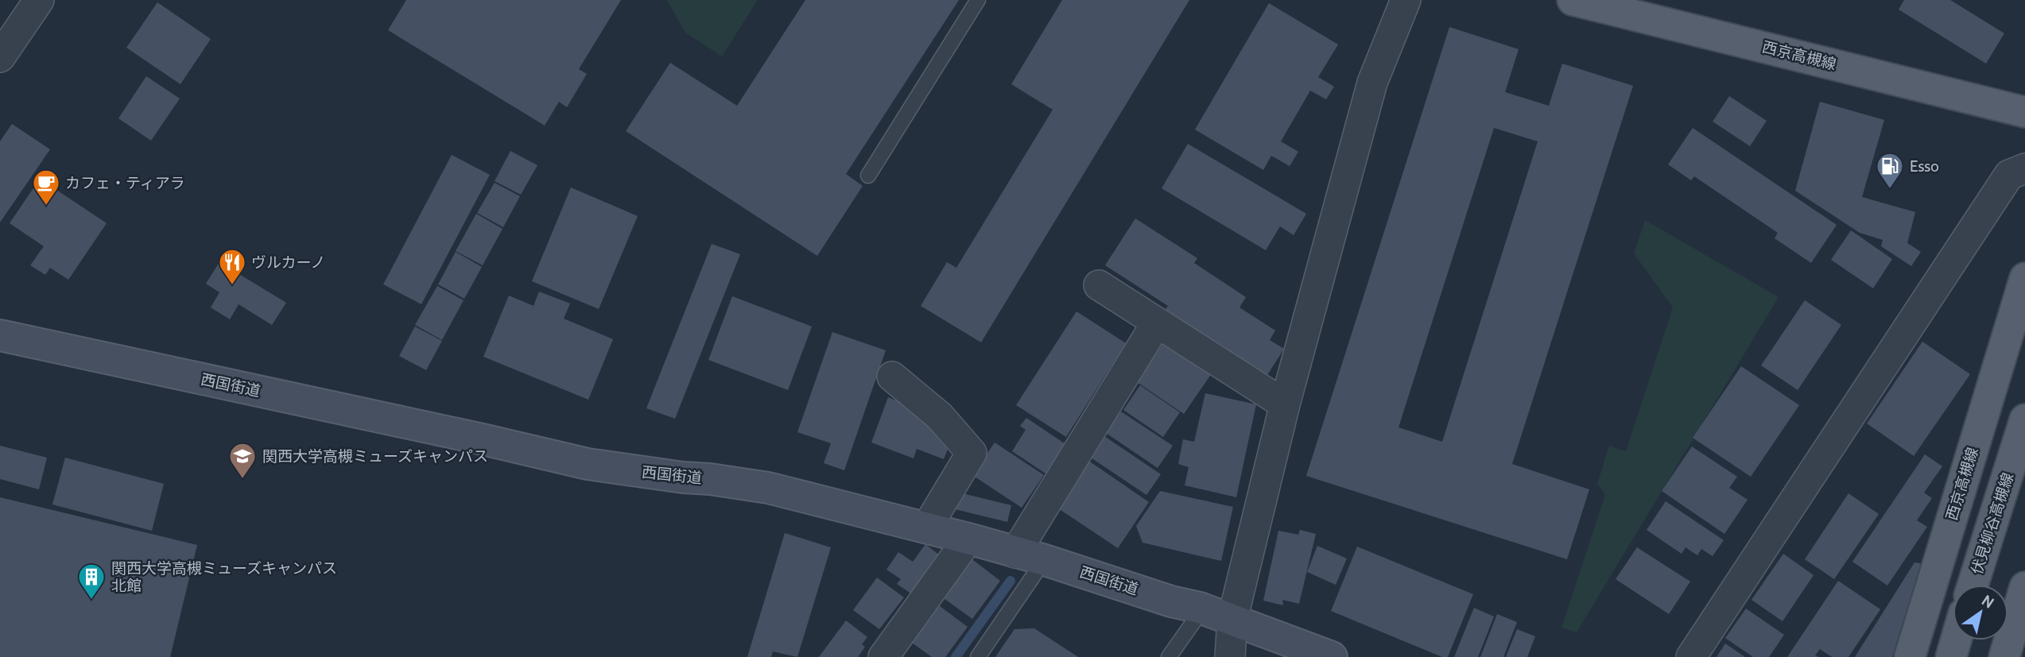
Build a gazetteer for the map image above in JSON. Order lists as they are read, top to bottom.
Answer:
{
  "streets": {
    "main road": ["西京高槻線", "伏見柳谷高槻線"],
    "street": ["西国街道"]
  },
  "places": {
    "fuel station": ["Esso"],
    "cafe": ["カフェ・ティアラ"],
    "restaurant": ["ヴルカーノ"],
    "school or university": ["関西大学高槻ミューズキャンパス"],
    "building": ["関西大学高槻ミューズキャンパス 北館"]
  },
  "north": "top right"
}
